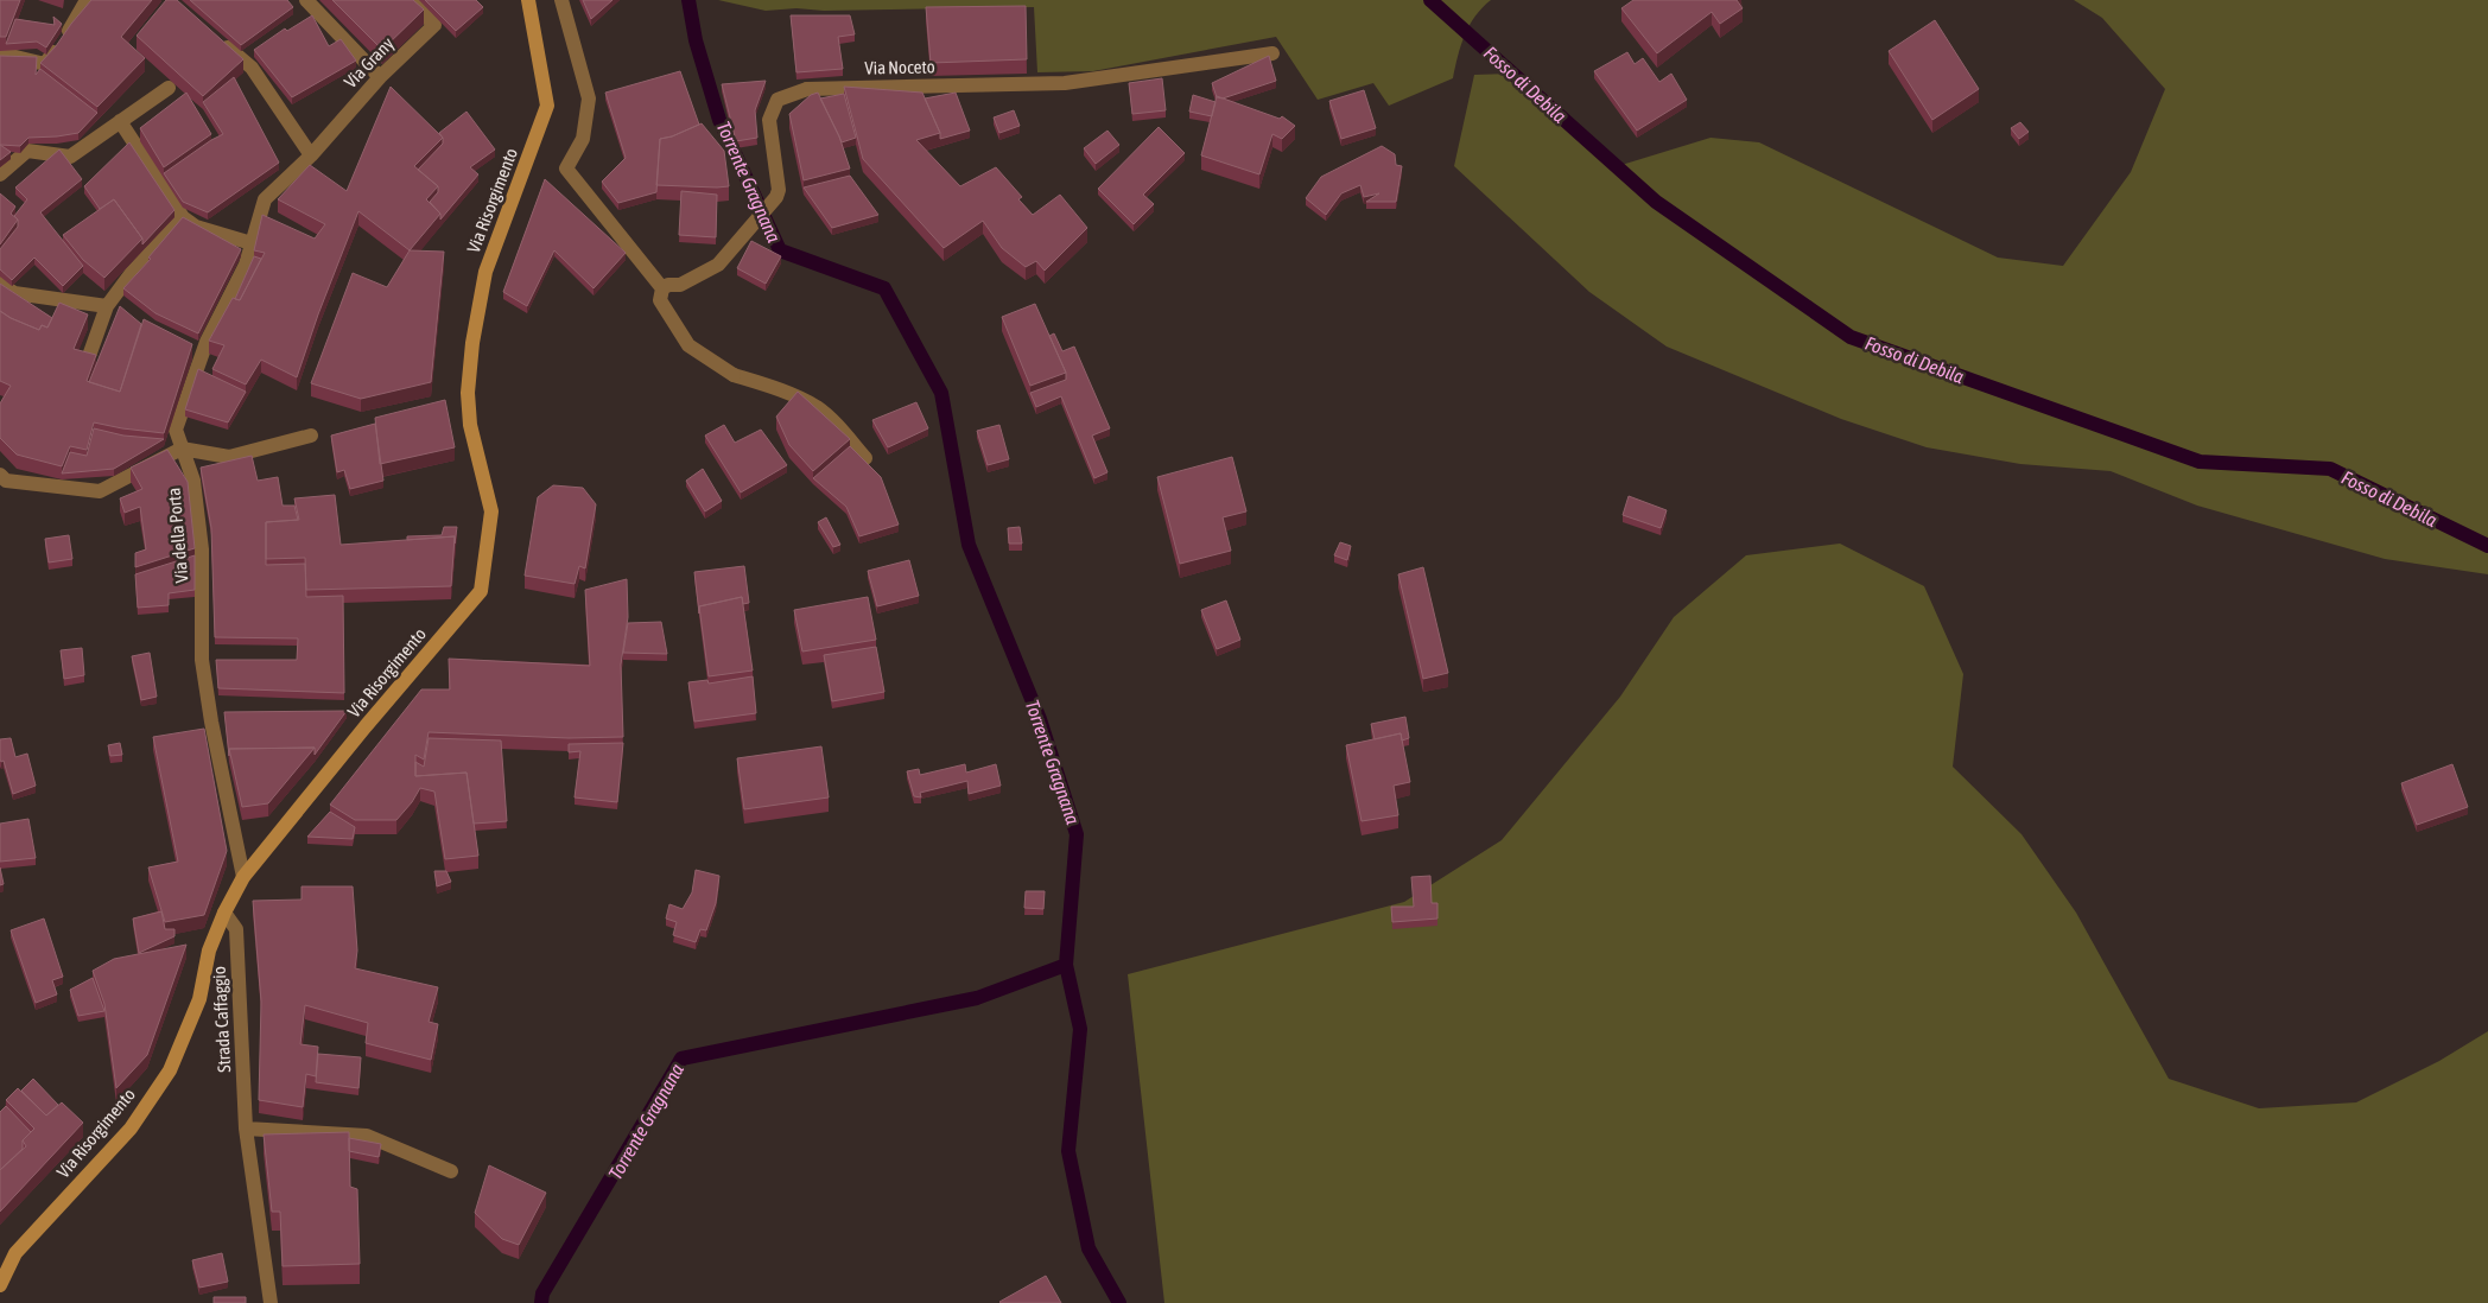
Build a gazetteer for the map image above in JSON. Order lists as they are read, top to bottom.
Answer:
{
  "streets": {
    "main road": ["Via Risorgimento"],
    "street": [
      "Via Grany",
      "Via Noceto",
      "Via della Porta",
      "Strada Caffaggio"
    ]
  },
  "crossings": [
    ["Via Grany", "Via della Porta"],
    ["Via Risorgimento", "Via della Porta"],
    ["Via Risorgimento", "Strada Caffaggio"]
  ],
  "water": ["Fosso di Debila", "Torrente Gragnana"]
}
